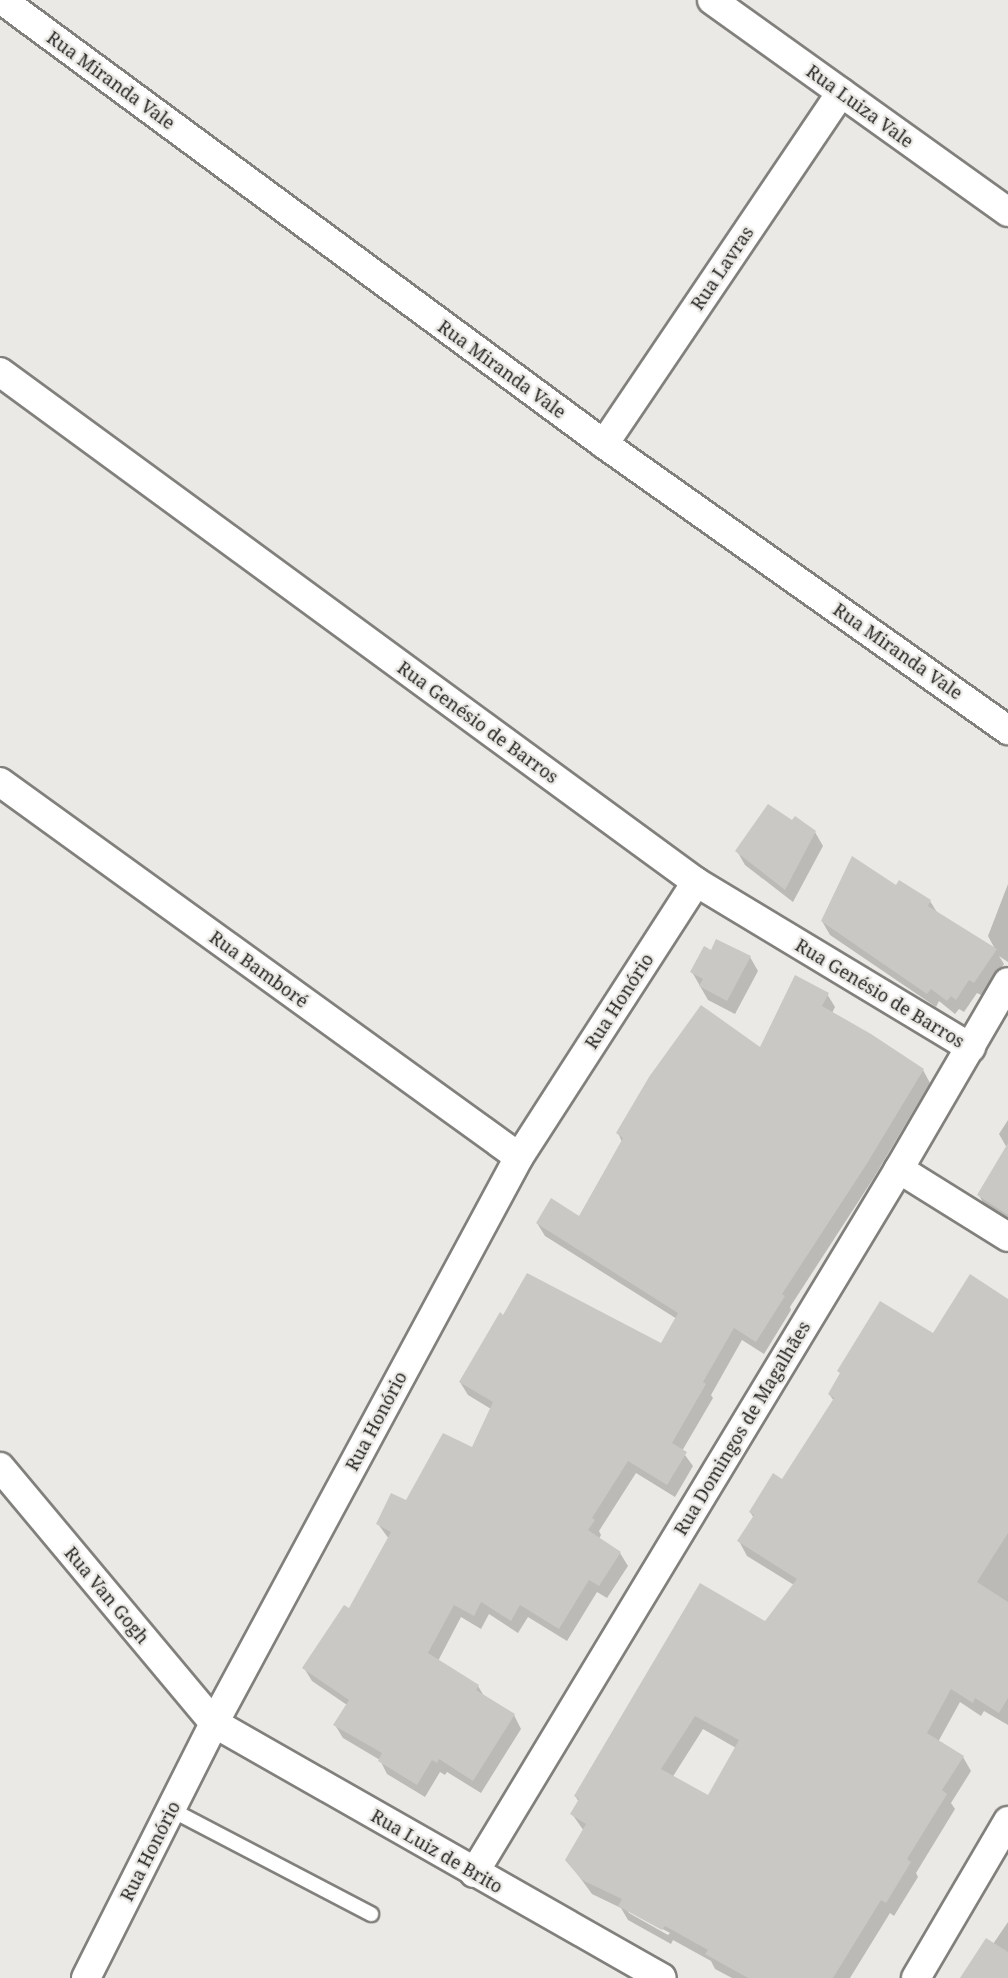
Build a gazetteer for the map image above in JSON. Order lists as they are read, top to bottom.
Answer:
{
  "streets": {
    "street": [
      "Rua Miranda Vale",
      "Rua Luiza Vale",
      "Rua Lavras",
      "Rua Genésio de Barros",
      "Rua Bamboré",
      "Rua Honório",
      "Rua Domingos de Magalhães",
      "Rua Van Gogh",
      "Rua Luiz de Brito"
    ]
  },
  "crossings": [
    ["Rua Miranda Vale", "Rua Lavras"],
    ["Rua Luiza Vale", "Rua Lavras"],
    ["Rua Genésio de Barros", "Rua Honório"],
    ["Rua Genésio de Barros", "Rua Domingos de Magalhães"],
    ["Rua Bamboré", "Rua Honório"],
    ["Rua Honório", "Rua Van Gogh"],
    ["Rua Honório", "Rua Luiz de Brito"],
    ["Rua Domingos de Magalhães", "Rua Luiz de Brito"],
    ["Rua Van Gogh", "Rua Luiz de Brito"]
  ]
}
